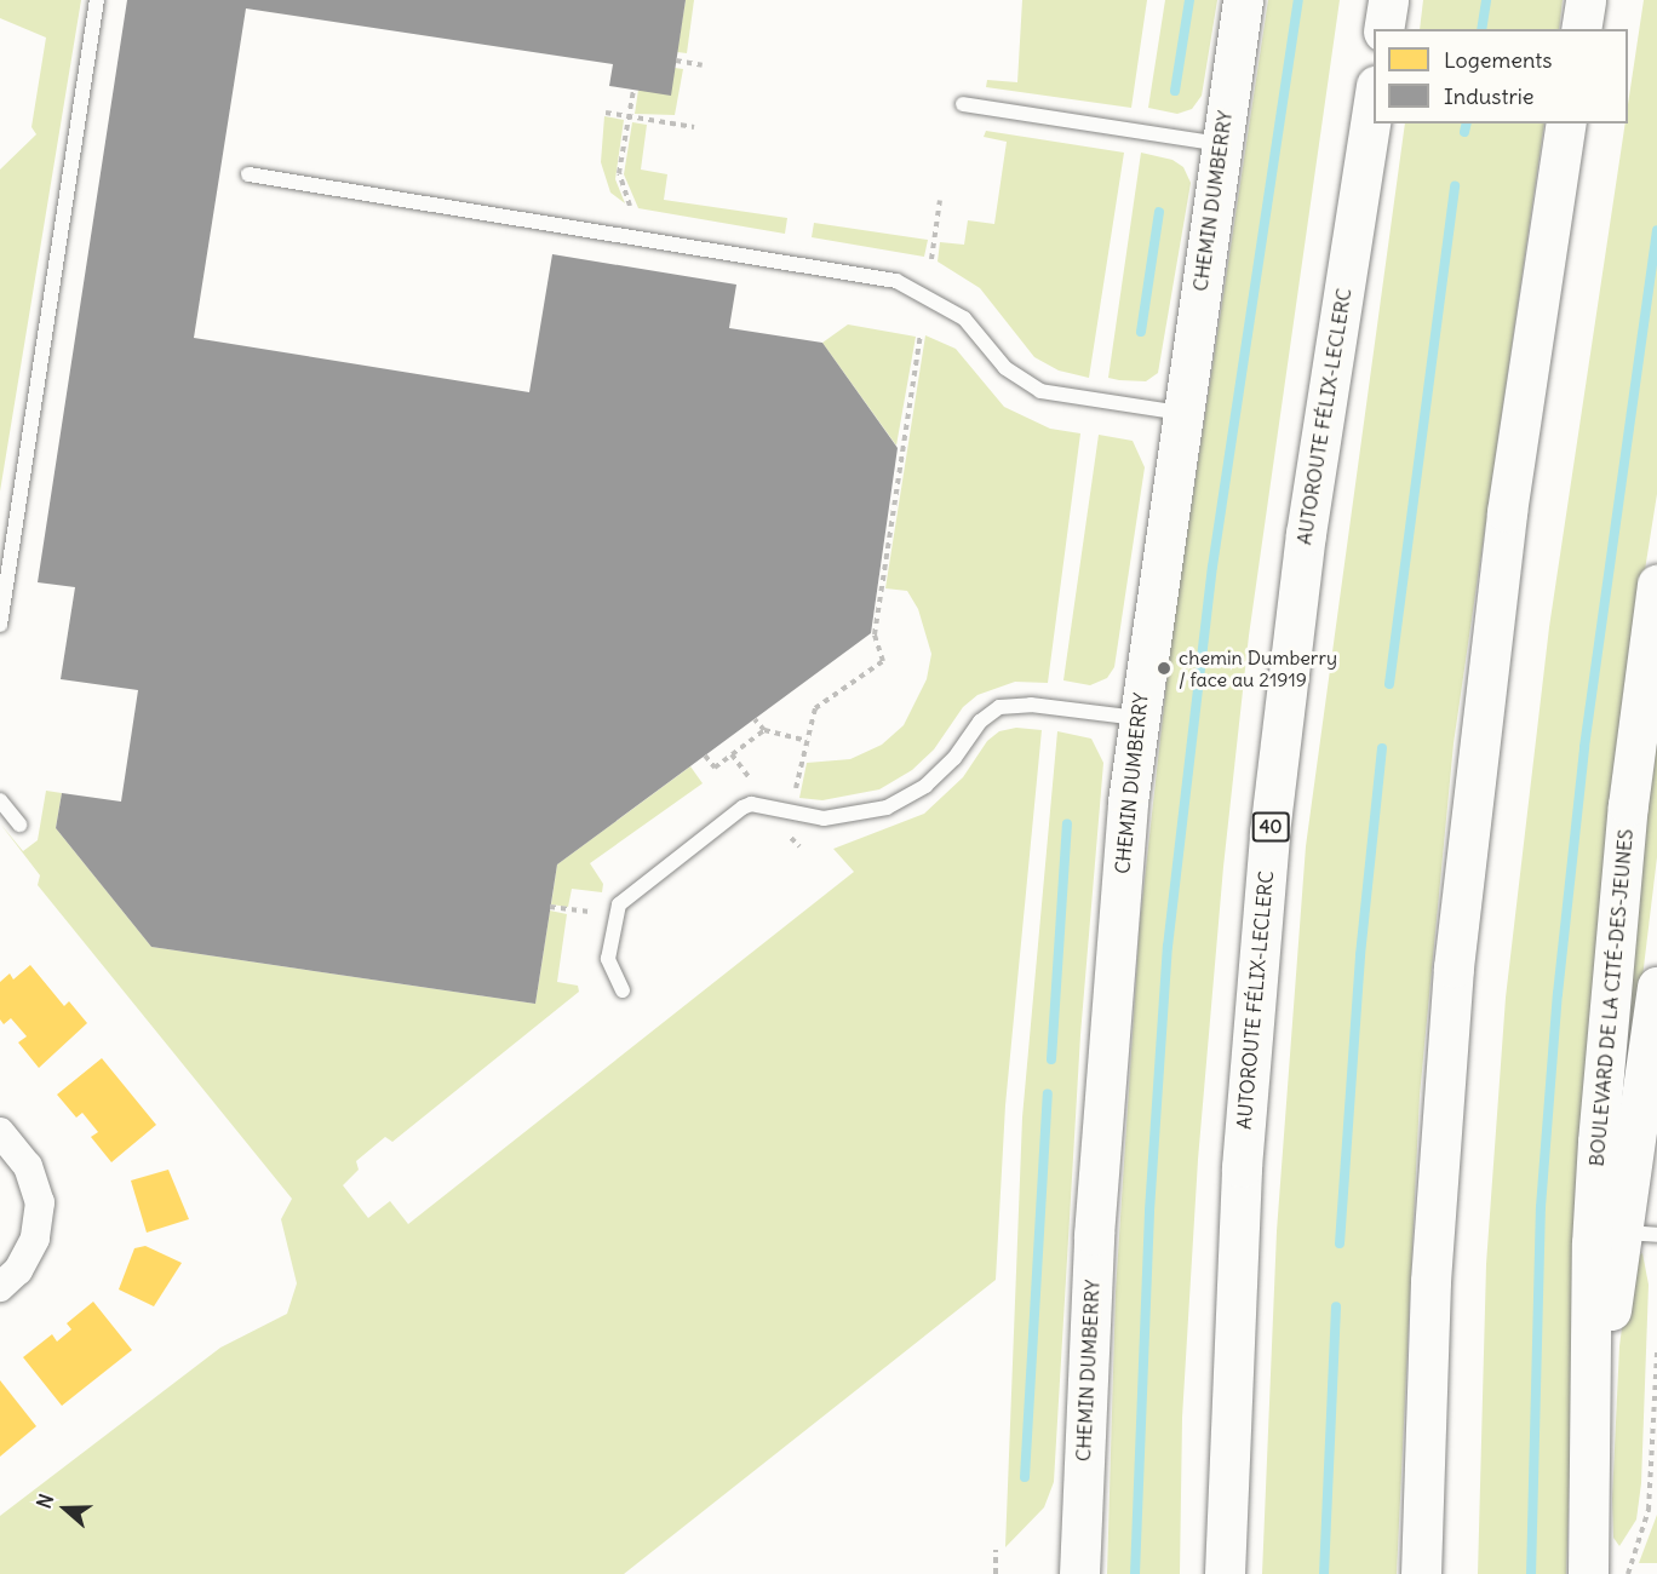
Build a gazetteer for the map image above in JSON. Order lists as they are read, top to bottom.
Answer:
{
  "streets": {
    "main road": [
      "CHEMIN DUMBERRY",
      "AUTOROUTE FÉLIX-LECLERC",
      "40",
      "BOULEVARD DE LA CITÉ-DES-JEUNES"
    ]
  },
  "places": ["chemin Dumberry / face au 21919"],
  "legend": ["Logements", "Industrie"],
  "north": "left"
}
